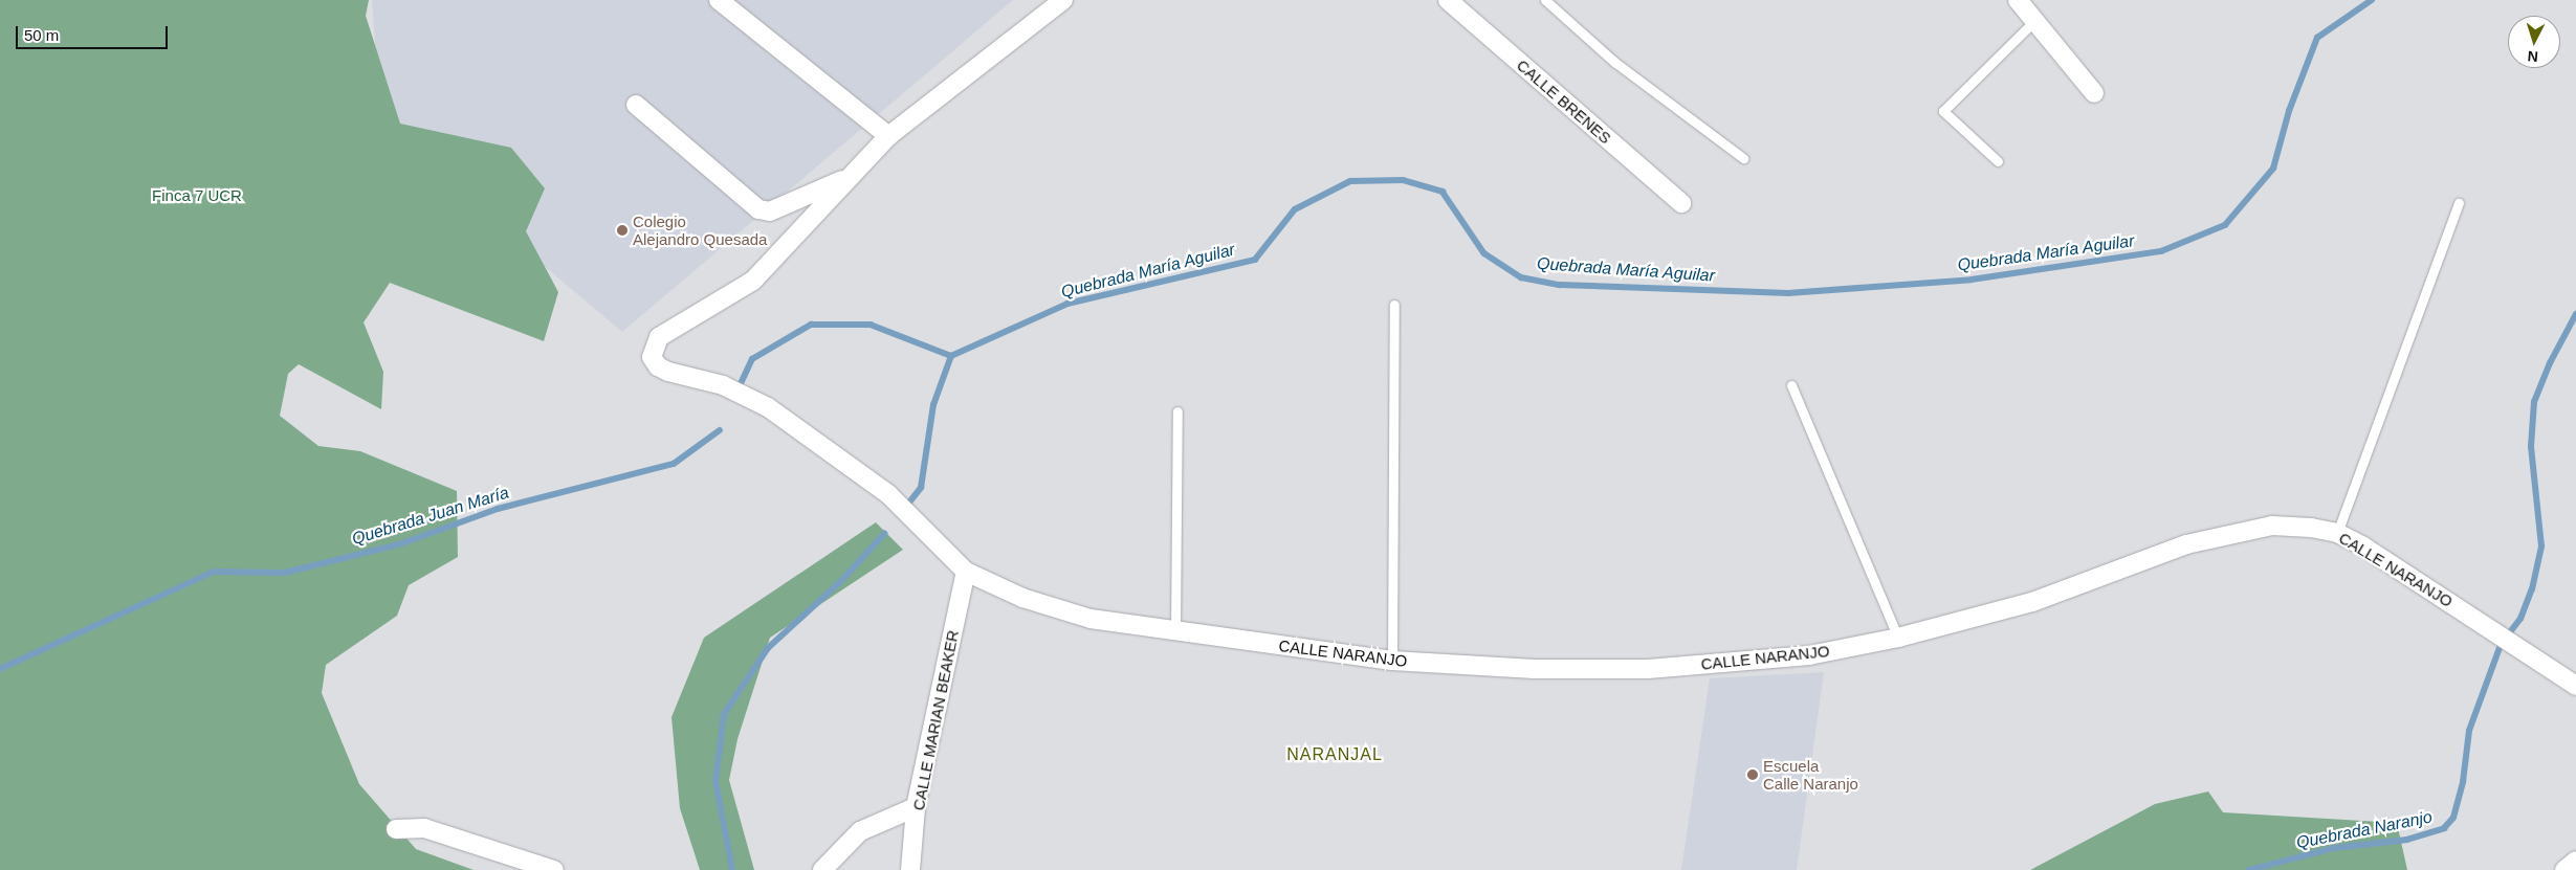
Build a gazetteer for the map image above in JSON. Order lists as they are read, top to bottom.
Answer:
{
  "streets": {
    "street": ["CALLE BRENES", "CALLE NARANJO", "CALLE MARIAN BEAKER"]
  },
  "crossings": [
    ["CALLE NARANJO", "CALLE MARIAN BEAKER"]
  ],
  "districts": ["NARANJAL"],
  "water": ["Quebrada María Aguilar", "Quebrada Juan María", "Quebrada Naranjo"],
  "parks": ["Finca 7 UCR"],
  "places": ["Colegio Alejandro Quesada", "Escuela Calle Naranjo"],
  "scale_bar": "50 m",
  "north": "bottom"
}
